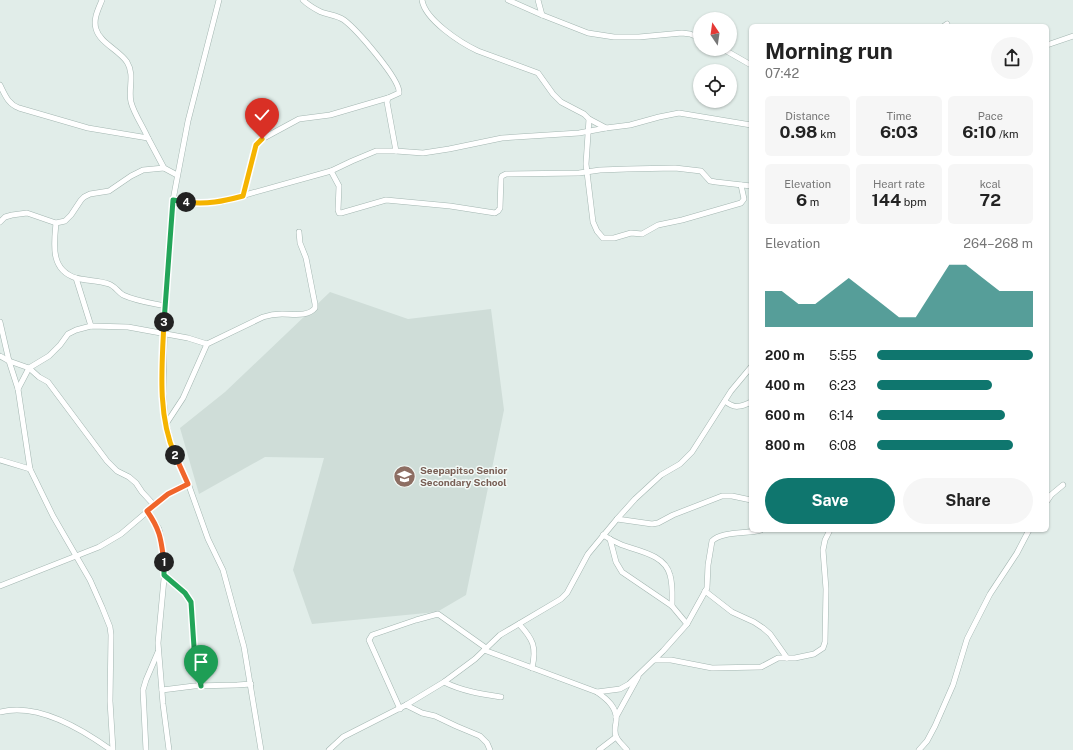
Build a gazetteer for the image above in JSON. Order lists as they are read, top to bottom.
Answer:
{
  "places": {
    "school or university": ["Seepapitso Senior Secondary School"]
  },
  "north": "top",
  "page": {
    "heading": ["Morning run", "07:42"],
    "stats": [
      ["Distance", "0.98 km"],
      ["Time", "6:03"],
      ["Pace", "6:10 /km"],
      ["Elevation", "6 m"],
      ["Heart rate", "144 bpm"],
      ["kcal", "72"]
    ],
    "pins": [
      "4",
      "3",
      "2",
      "1"
    ],
    "chart": ["Elevation", "264–268 m"],
    "list": [
      {
        "name": "200 m",
        "note": "5:55"
      },
      {
        "name": "400 m",
        "note": "6:23"
      },
      {
        "name": "600 m",
        "note": "6:14"
      },
      {
        "name": "800 m",
        "note": "6:08"
      }
    ],
    "buttons": ["Save", "Share"]
  }
}
